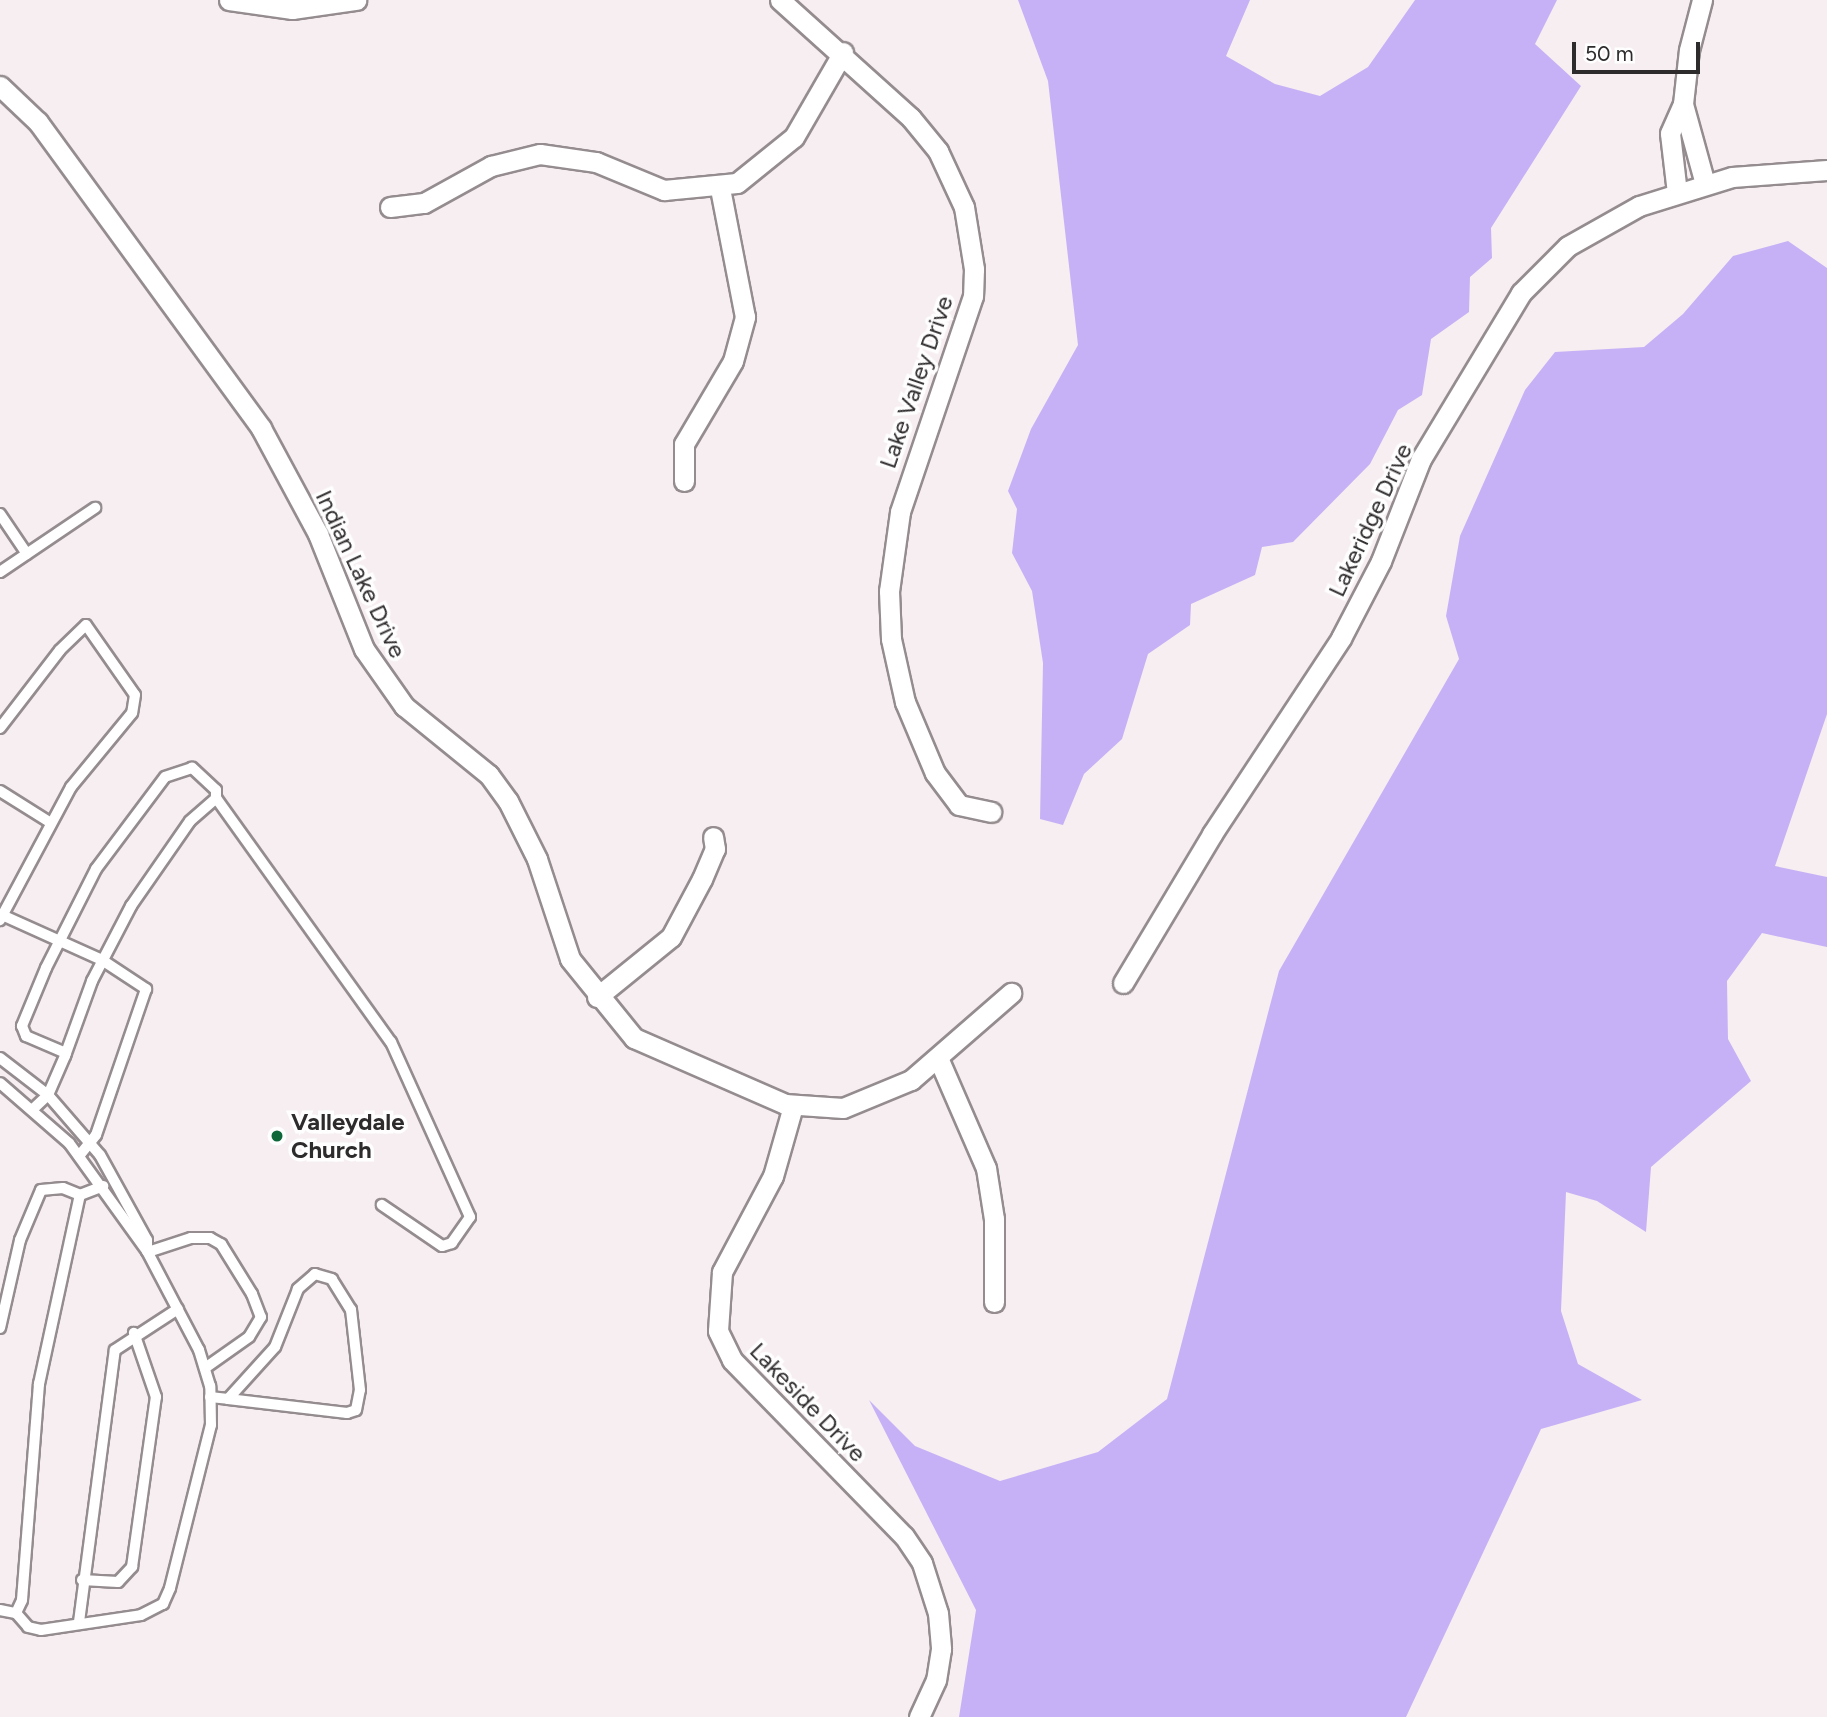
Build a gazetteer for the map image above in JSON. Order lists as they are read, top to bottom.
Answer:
{
  "streets": {
    "street": [
      "Lake Valley Drive",
      "Lakeridge Drive",
      "Indian Lake Drive",
      "Lakeside Drive"
    ]
  },
  "crossings": [
    ["Indian Lake Drive", "Lakeside Drive"]
  ],
  "places": ["Valleydale Church"],
  "scale_bar": "50 m"
}
